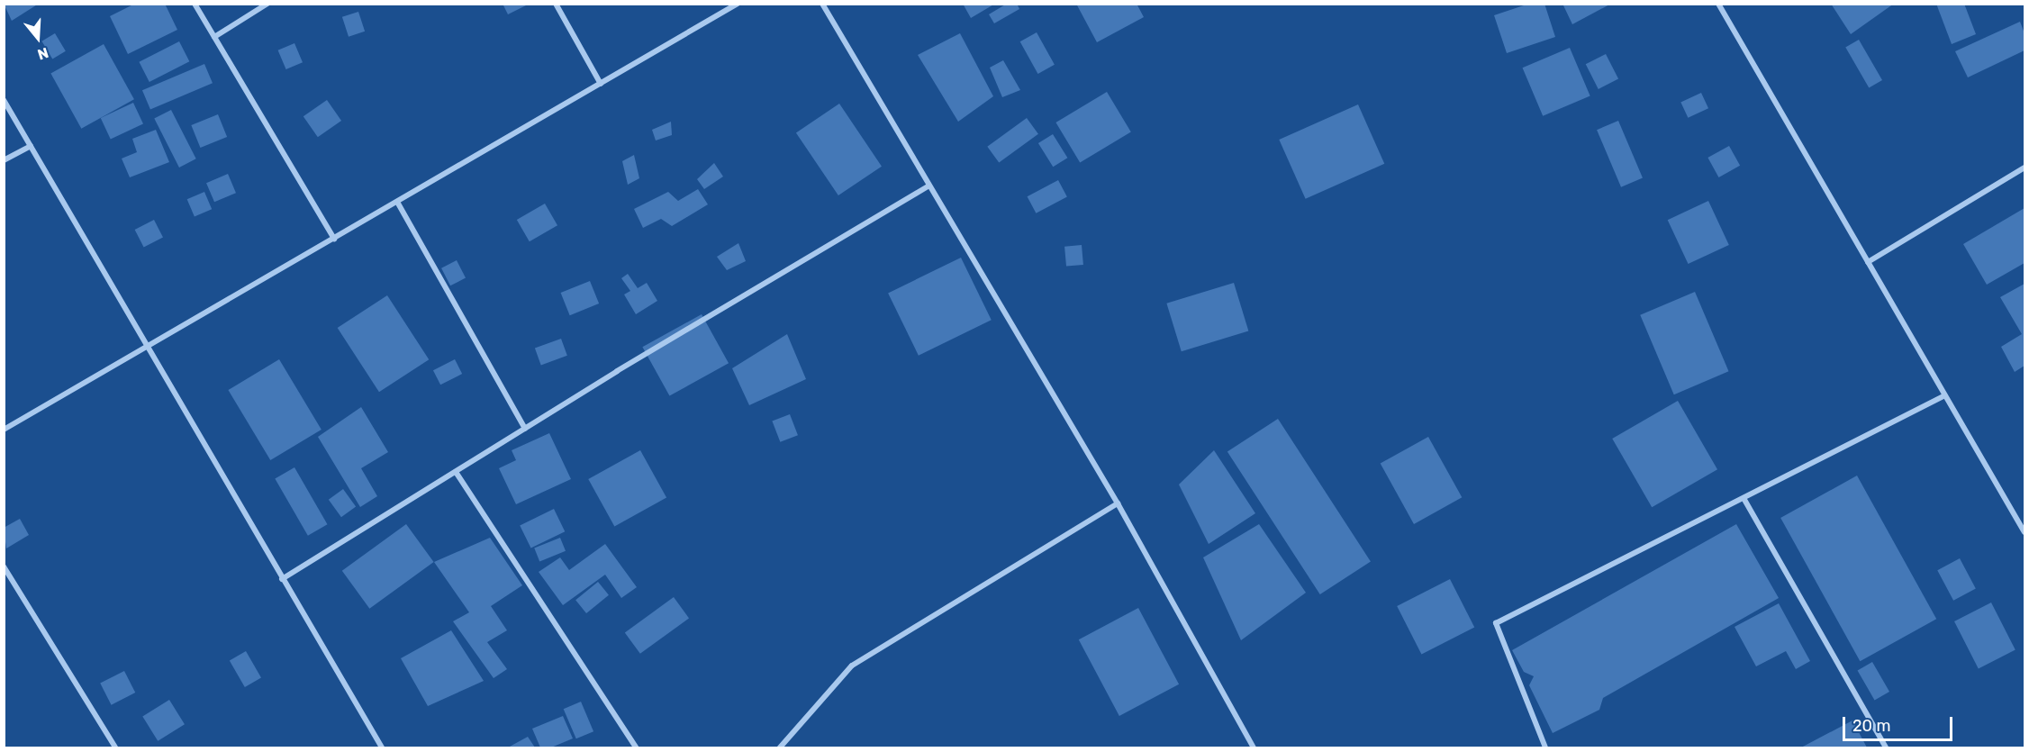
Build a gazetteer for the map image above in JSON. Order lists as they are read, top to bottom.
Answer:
{
  "scale_bar": "20 m",
  "north": "bottom"
}
